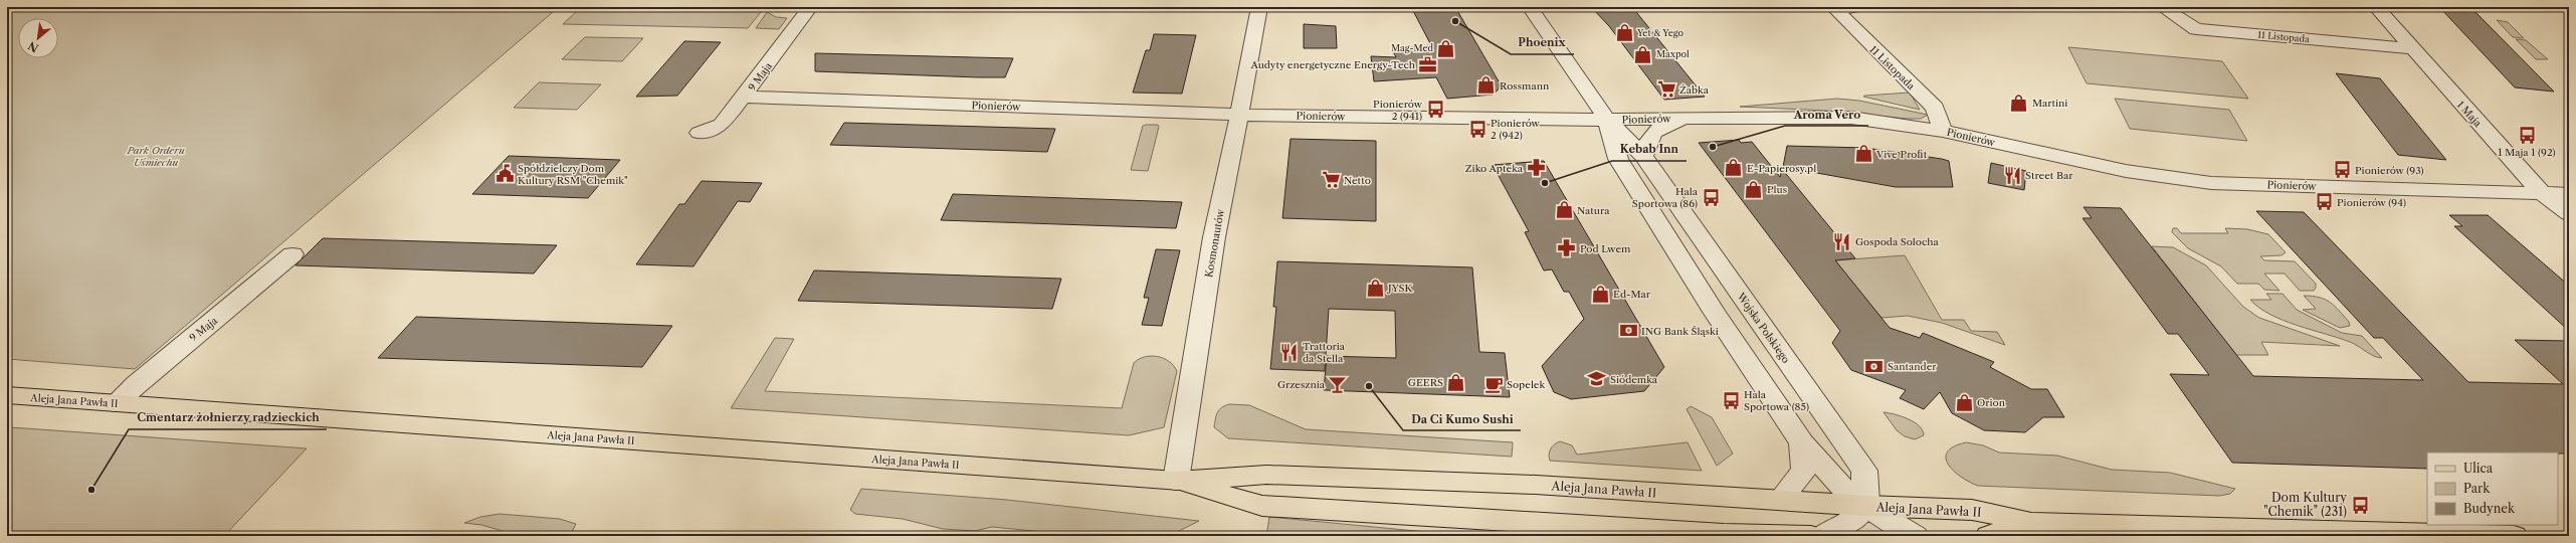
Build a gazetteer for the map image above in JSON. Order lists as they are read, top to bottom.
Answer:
{
  "streets": {
    "main road": ["Aleja Jana Pawła II"],
    "street": [
      "11 Listopada",
      "9 Maja",
      "Pionierów",
      "1 Maja",
      "Kosmonautów",
      "Wojska Polskiego"
    ]
  },
  "crossings": [
    ["11 Listopada", "Pionierów"],
    ["11 Listopada", "1 Maja"],
    ["9 Maja", "Pionierów"],
    ["9 Maja", "Aleja Jana Pawła II"],
    ["Pionierów", "1 Maja"],
    ["Pionierów", "Kosmonautów"],
    ["Pionierów", "Wojska Polskiego"],
    ["Kosmonautów", "Aleja Jana Pawła II"],
    ["Wojska Polskiego", "Aleja Jana Pawła II"]
  ],
  "parks": ["Park Orderu Uśmiechu"],
  "places": {
    "other": [
      "Phoenix",
      "Aroma Vero",
      "Kebab Inn",
      "Da Ci Kumo Sushi",
      "Cmentarz żołnierzy radzieckich"
    ],
    "shop": [
      "Yet & Yego",
      "Mag-Med",
      "Maxpol",
      "Rossmann",
      "Martini",
      "Vive Profit",
      "E-Papierosy.pl",
      "Plus",
      "Natura",
      "JYSK",
      "Ed-Mar",
      "GEERS",
      "Orion"
    ],
    "office": ["Audyty energetyczne Energy-Tech"],
    "supermarket": ["Żabka", "Netto"],
    "bus stop": [
      "Pionierów 2 (941)",
      "Pionierów 2 (942)",
      "1 Maja 1 (92)",
      "Pionierów (93)",
      "Hala Sportowa (86)",
      "Pionierów (94)",
      "Hala Sportowa (85)",
      "Dom Kultury \"Chemik\" (231)"
    ],
    "pharmacy": ["Ziko Apteka", "Pod Lwem"],
    "public building": ["Spółdzielczy Dom Kultury RSM \"Chemik\""],
    "restaurant": ["Street Bar", "Gospoda Solocha", "Trattoria da Stella"],
    "bank": ["ING Bank Śląski", "Santander"],
    "school or university": ["Siódemka"],
    "bar": ["Grzesznia"],
    "cafe": ["Sopelek"]
  },
  "legend": ["Ulica", "Park", "Budynek"],
  "north": "bottom left"
}
